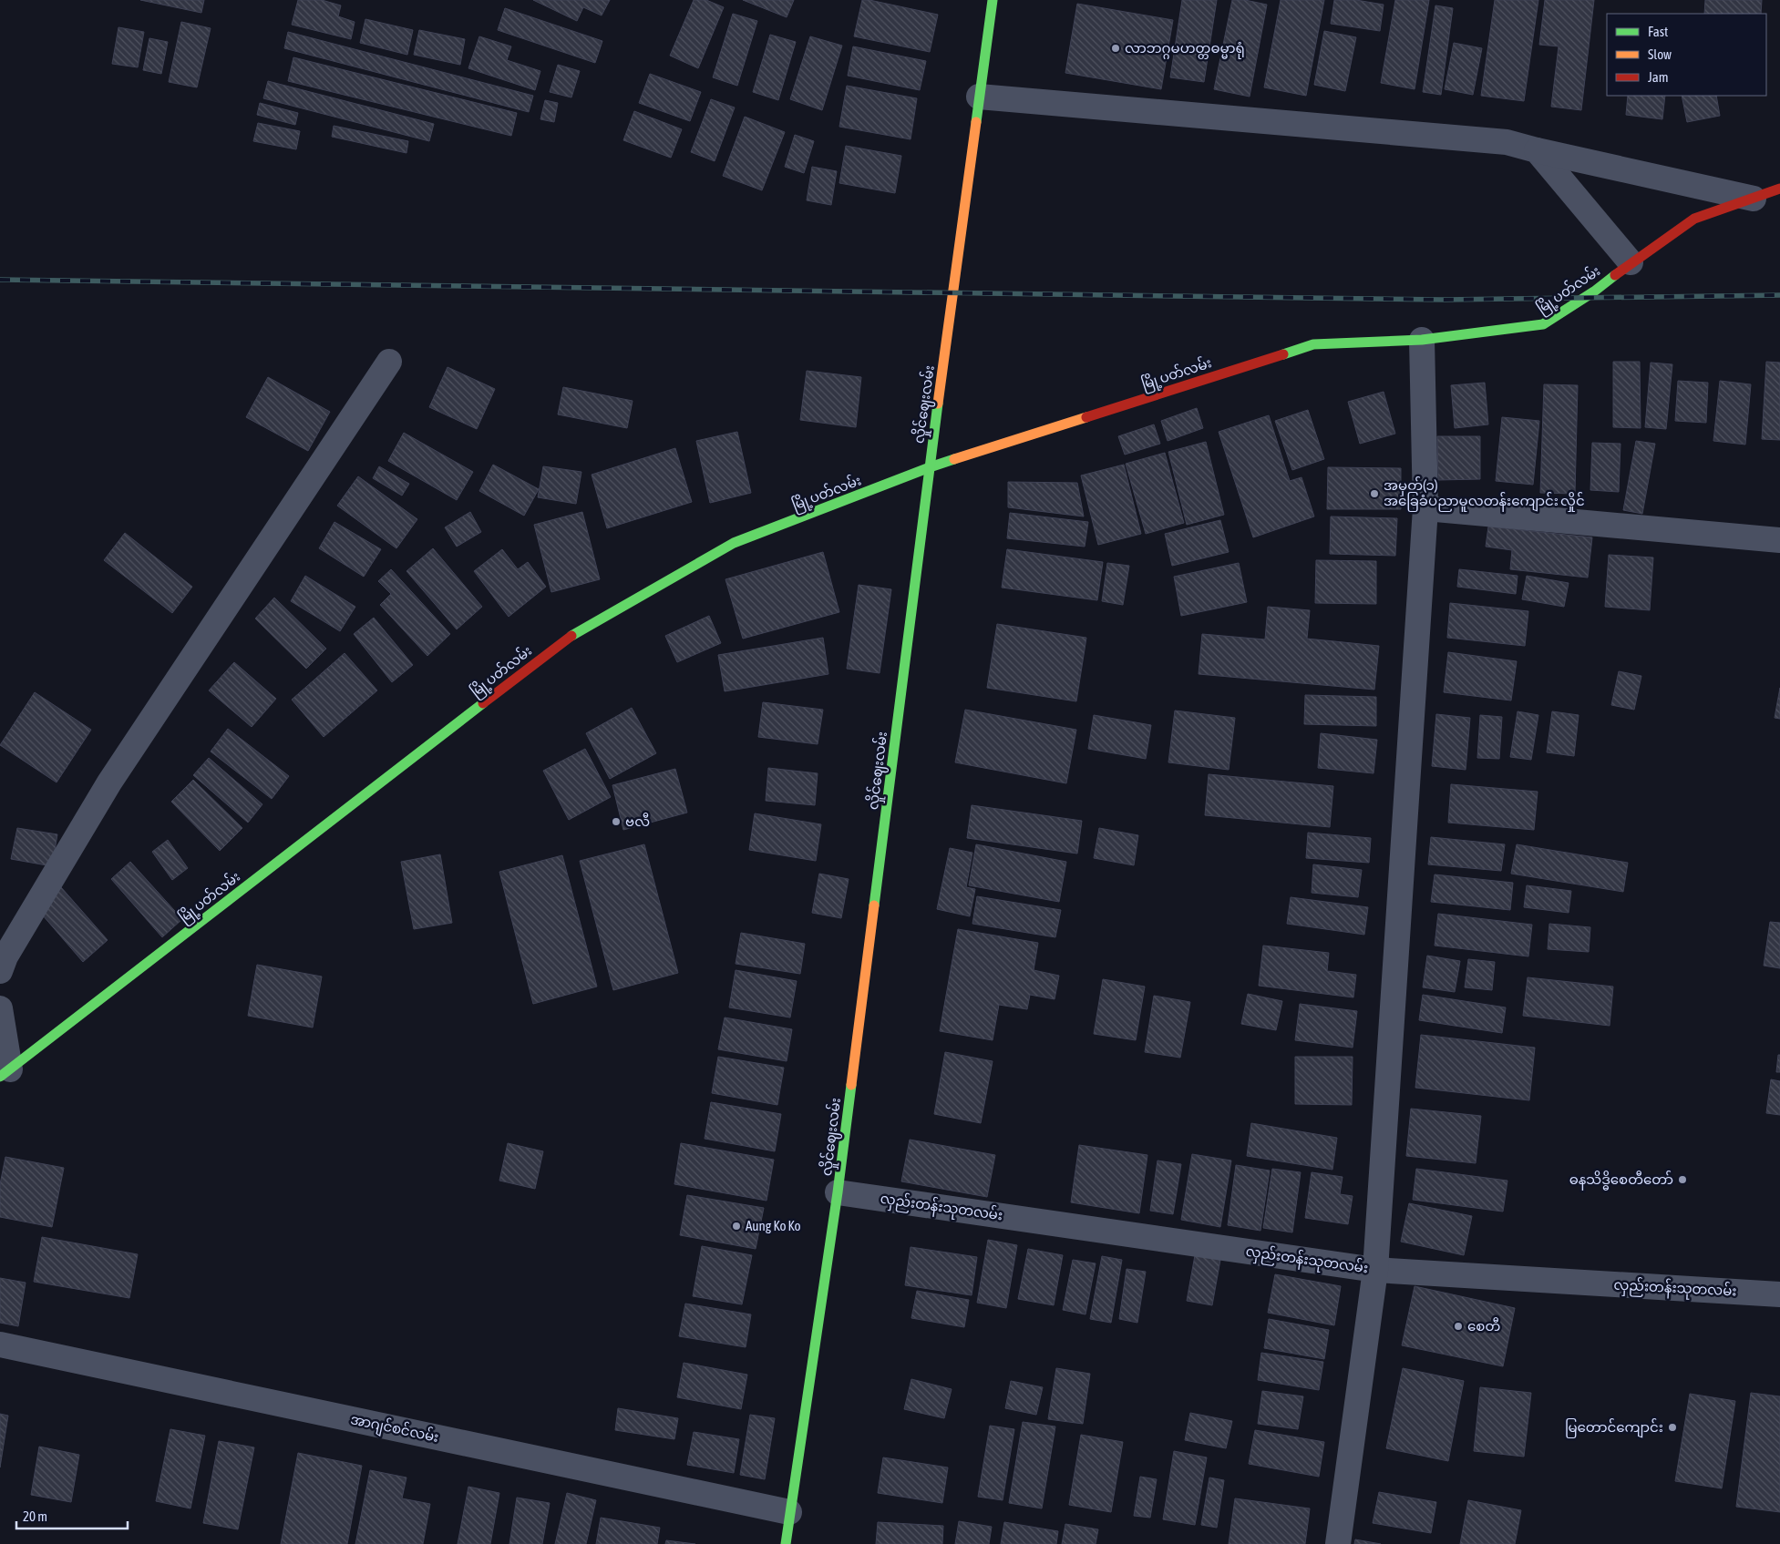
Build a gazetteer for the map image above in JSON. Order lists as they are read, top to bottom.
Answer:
{
  "streets": {
    "main road": ["မြို့ပတ်လမ်း", "လှိုင်ဈေးလမ်း"],
    "street": ["လှည်းတန်းသုတလမ်း", "အာဂျင်စင်လမ်း"]
  },
  "crossings": [
    ["မြို့ပတ်လမ်း", "လှိုင်ဈေးလမ်း"],
    ["လှိုင်ဈေးလမ်း", "လှည်းတန်းသုတလမ်း"],
    ["လှိုင်ဈေးလမ်း", "အာဂျင်စင်လမ်း"]
  ],
  "places": [
    "လာဘဂ္ဂမဟတ္တဓမ္မာရုံ",
    "အမှတ်(၁) အခြေခံပညာမူလတန်းကျောင်း လှိုင်",
    "ဗလီ",
    "ဓနသိဒ္ဓိစေတီတော်",
    "Aung Ko Ko",
    "စေတီ",
    "မြတောင်ကျောင်း"
  ],
  "legend": ["Fast", "Slow", "Jam"],
  "scale_bar": "20 m"
}
